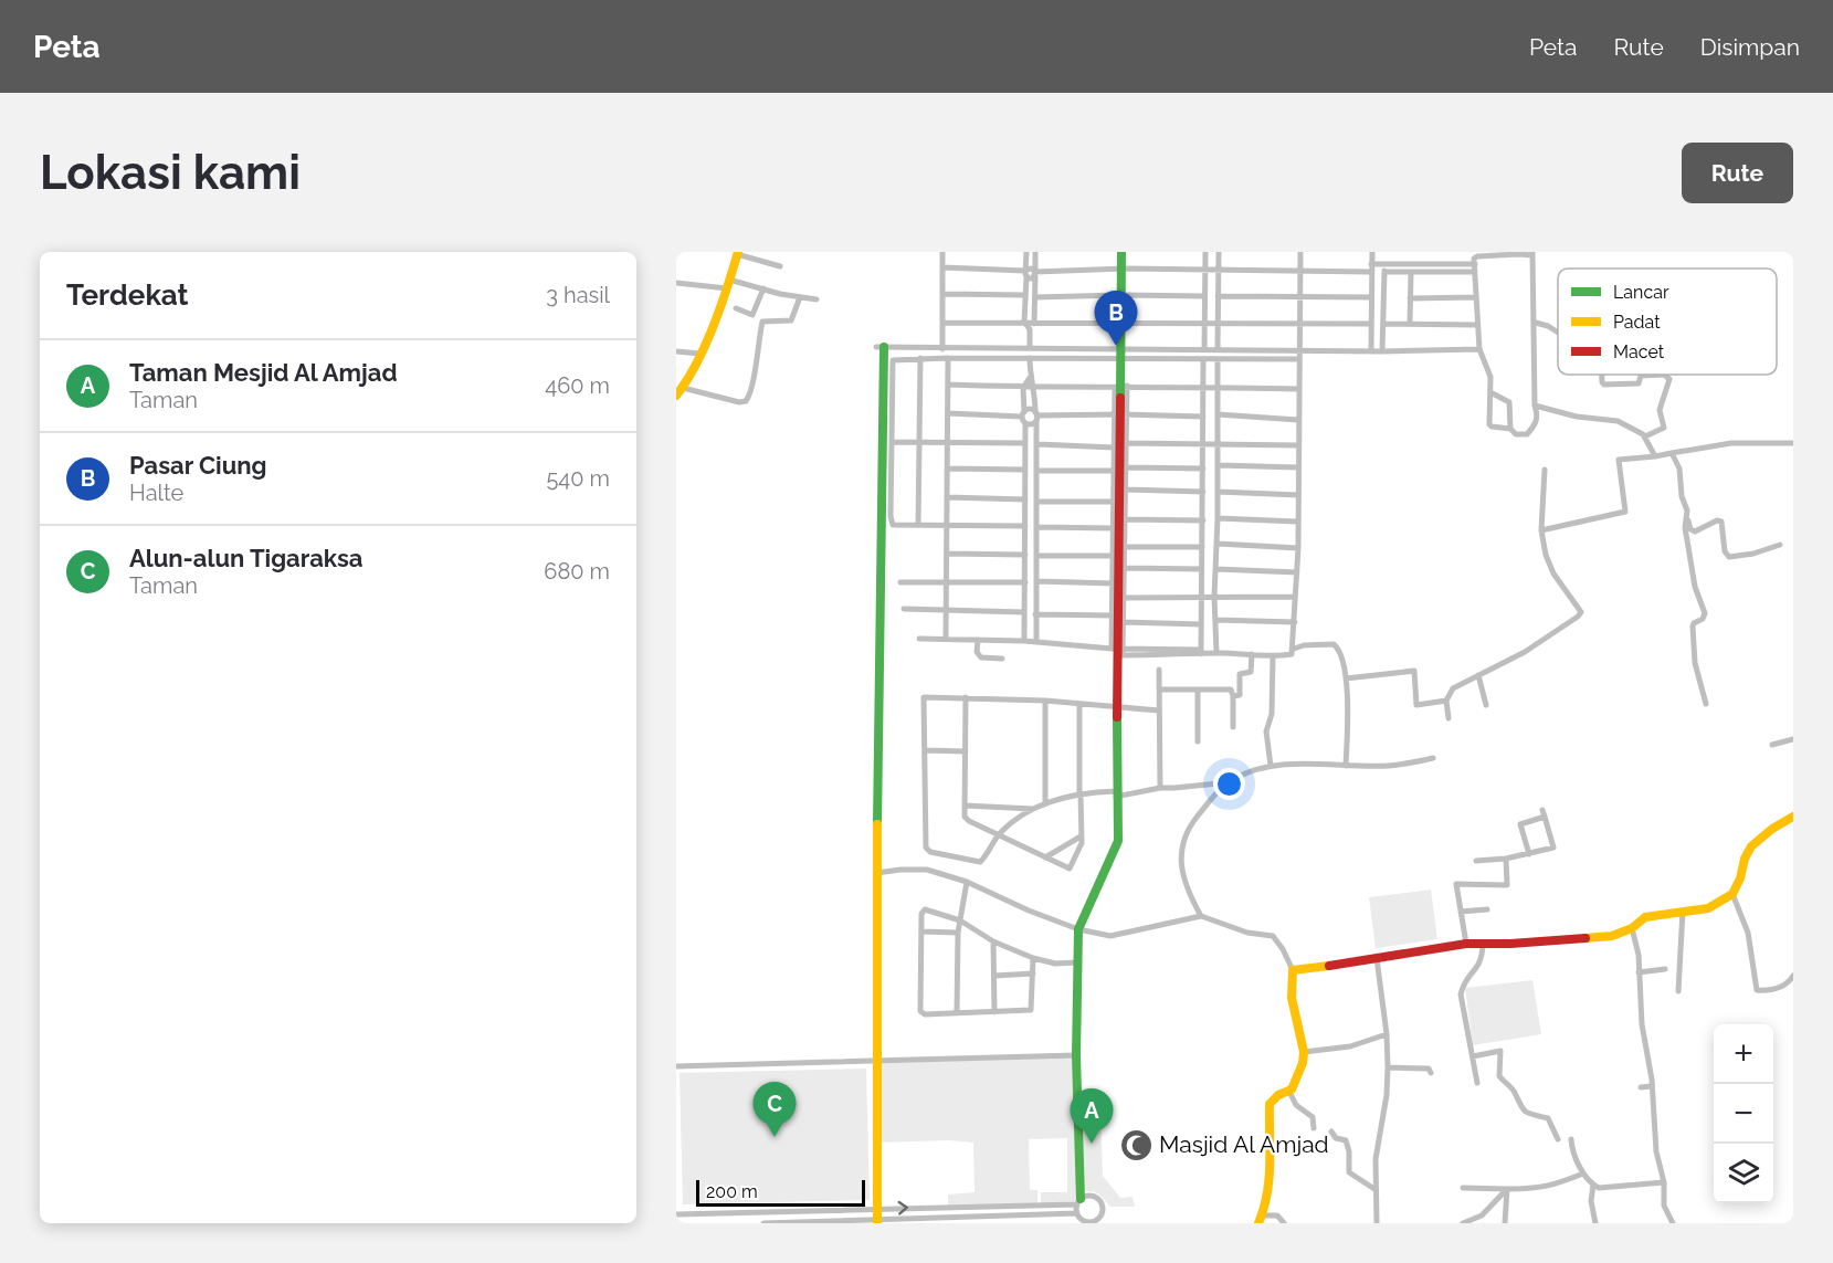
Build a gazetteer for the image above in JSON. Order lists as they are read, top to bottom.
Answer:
{
  "places": {
    "mosque": ["Masjid Al Amjad"]
  },
  "legend": ["Lancar", "Padat", "Macet"],
  "scale_bar": "200 m",
  "page": {
    "header": "Peta",
    "nav": ["Peta", "Rute", "Disimpan"],
    "buttons": "Rute",
    "title": "Lokasi kami",
    "heading": ["Terdekat", "3 hasil"],
    "pins": ["B", "C", "A"],
    "list": [
      {
        "mark": "A",
        "name": "Taman Mesjid Al Amjad",
        "note": "Taman",
        "value": "460 m"
      },
      {
        "mark": "B",
        "name": "Pasar Ciung",
        "note": "Halte",
        "value": "540 m"
      },
      {
        "mark": "C",
        "name": "Alun-alun Tigaraksa",
        "note": "Taman",
        "value": "680 m"
      }
    ],
    "map_buttons": ["+", "−"],
    "scale": "200 m"
  }
}
